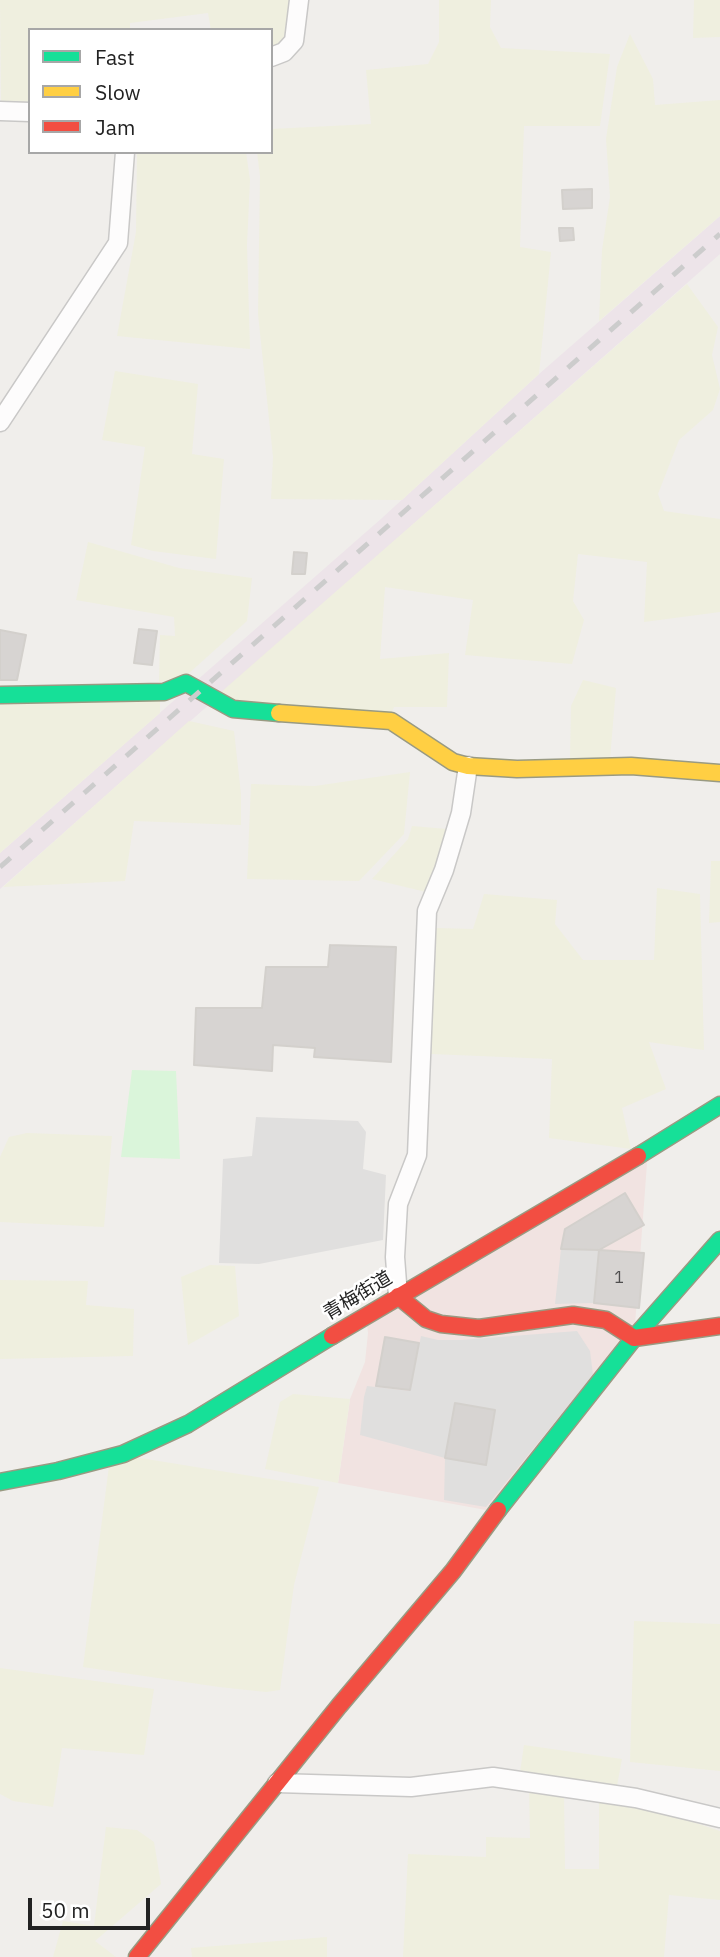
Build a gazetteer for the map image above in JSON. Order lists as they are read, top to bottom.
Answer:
{
  "streets": {
    "street": ["青梅街道"]
  },
  "house_numbers": ["1"],
  "legend": ["Fast", "Slow", "Jam"],
  "scale_bar": "50 m"
}
